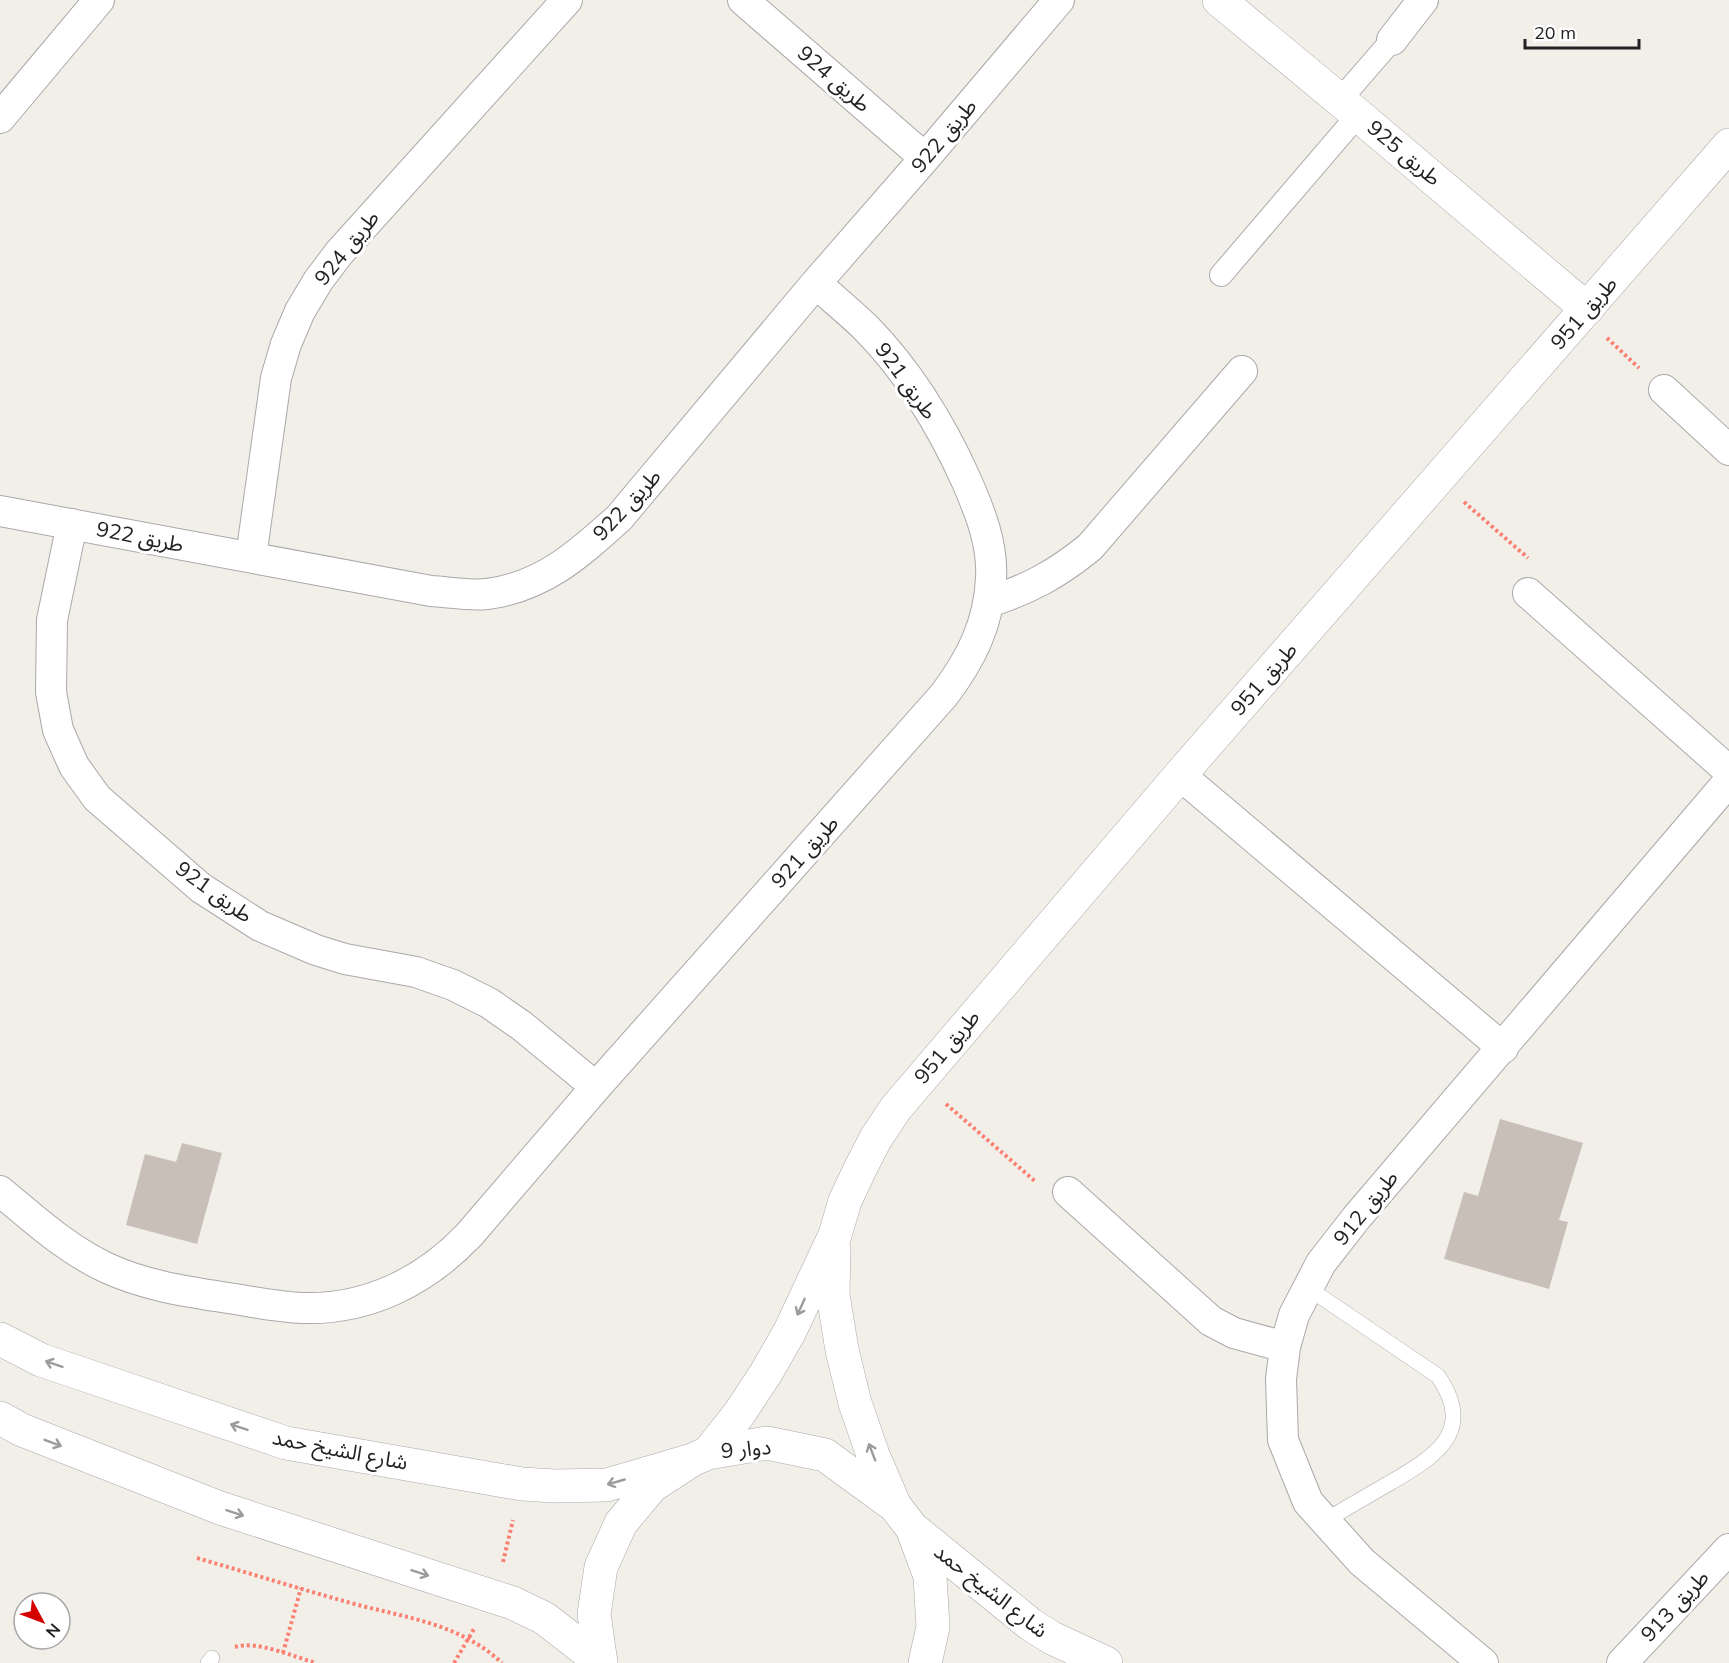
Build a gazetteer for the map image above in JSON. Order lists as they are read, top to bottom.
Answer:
{
  "streets": {
    "street": [
      "طريق 924",
      "طريق 922",
      "طريق 925",
      "طريق 951",
      "طريق 921",
      "طريق 912",
      "دوار 9",
      "شارع الشيخ حمد",
      "طريق 913"
    ]
  },
  "crossings": [
    ["طريق 924", "طريق 922"],
    ["طريق 922", "طريق 921"],
    ["طريق 925", "طريق 951"],
    ["طريق 951", "دوار 9"],
    ["طريق 951", "شارع الشيخ حمد"],
    ["دوار 9", "شارع الشيخ حمد"]
  ],
  "scale_bar": "20 m",
  "north": "bottom right"
}
